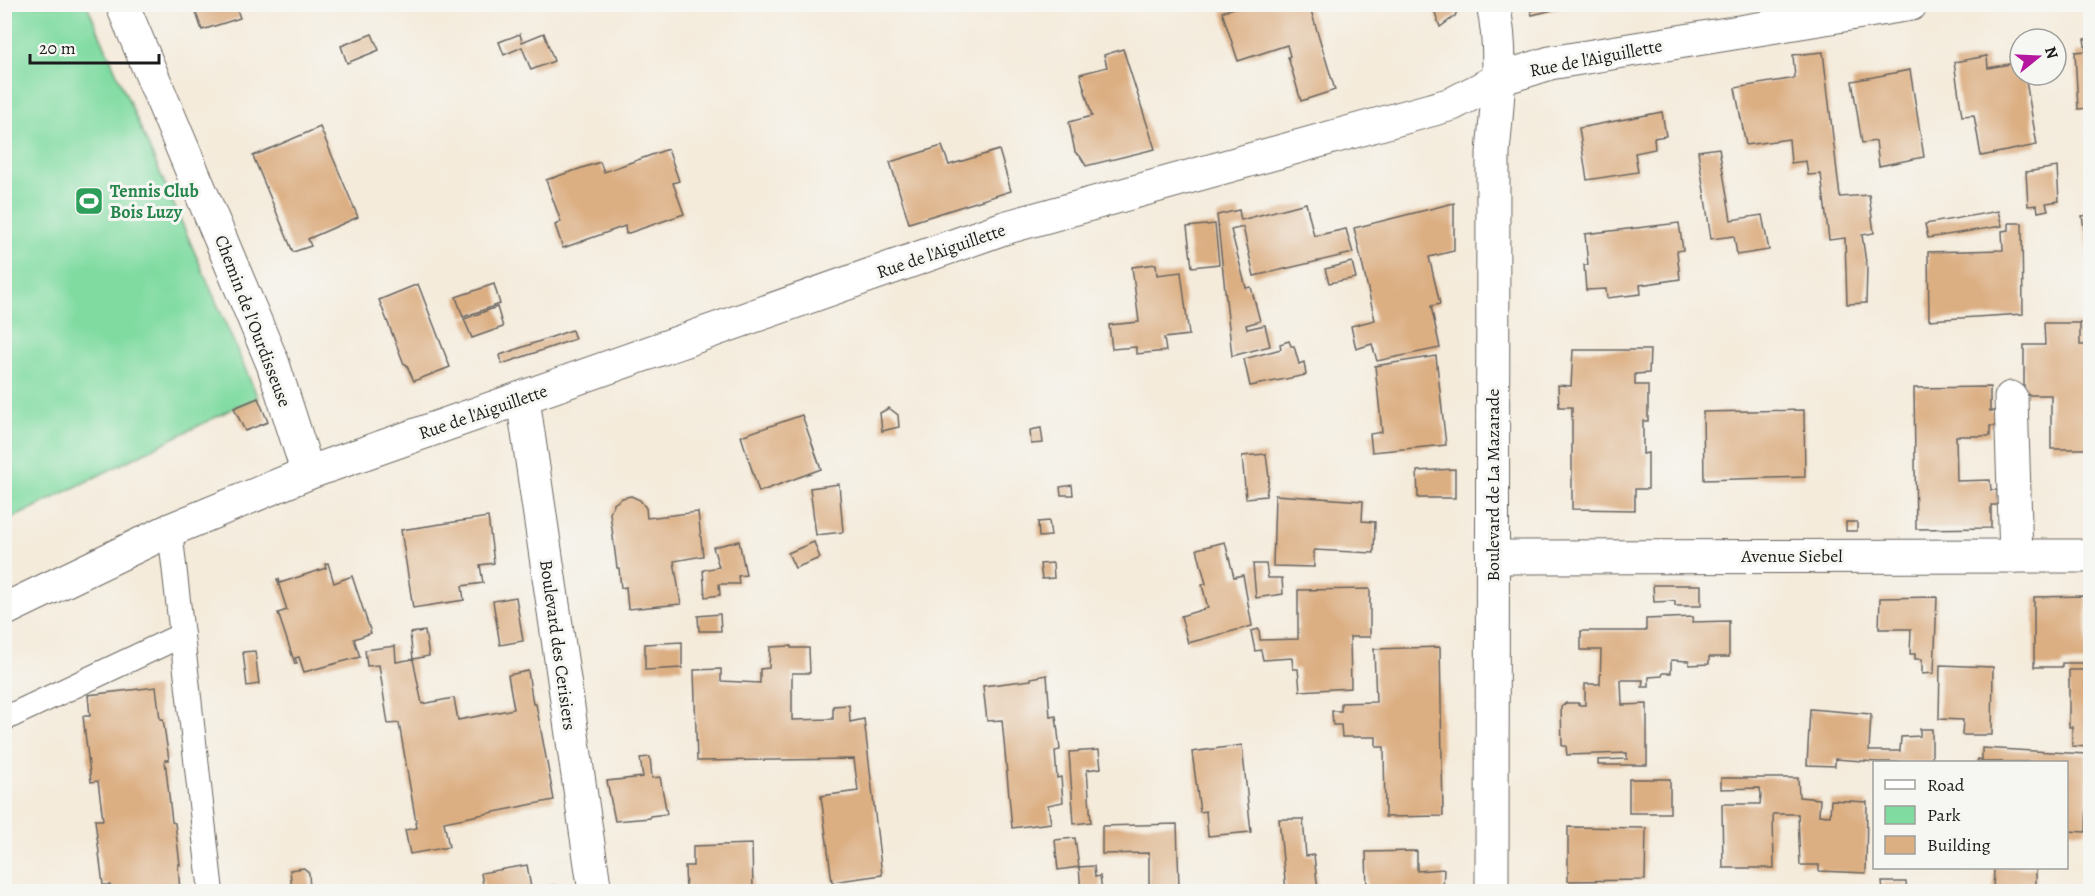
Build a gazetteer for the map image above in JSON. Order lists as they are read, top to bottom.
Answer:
{
  "streets": {
    "street": [
      "Rue de l'Aiguillette",
      "Chemin de l'Ourdisseuse",
      "Boulevard de La Mazarade",
      "Avenue Siebel",
      "Boulevard des Cerisiers"
    ]
  },
  "crossings": [
    ["Rue de l'Aiguillette", "Chemin de l'Ourdisseuse"],
    ["Rue de l'Aiguillette", "Boulevard de La Mazarade"],
    ["Rue de l'Aiguillette", "Boulevard des Cerisiers"],
    ["Boulevard de La Mazarade", "Avenue Siebel"]
  ],
  "places": {
    "sports": ["Tennis Club Bois Luzy"]
  },
  "legend": ["Road", "Park", "Building"],
  "scale_bar": "20 m",
  "north": "right"
}
